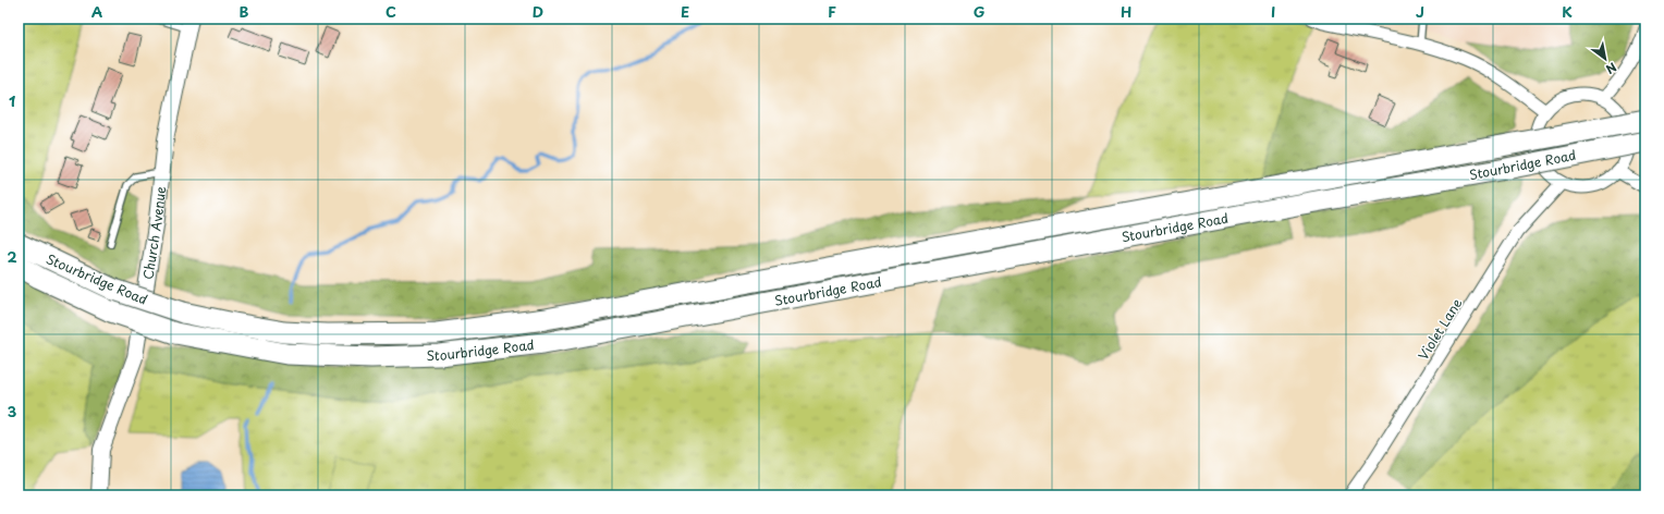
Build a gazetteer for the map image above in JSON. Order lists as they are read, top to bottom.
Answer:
{
  "streets": {
    "highway": ["Stourbridge Road"],
    "street": ["Church Avenue", "Violet Lane"]
  },
  "north": "bottom right",
  "grid": {
    "columns": [
      "A",
      "B",
      "C",
      "D",
      "E",
      "F",
      "G",
      "H",
      "I",
      "J",
      "K"
    ],
    "rows": ["1", "2", "3"]
  }
}
